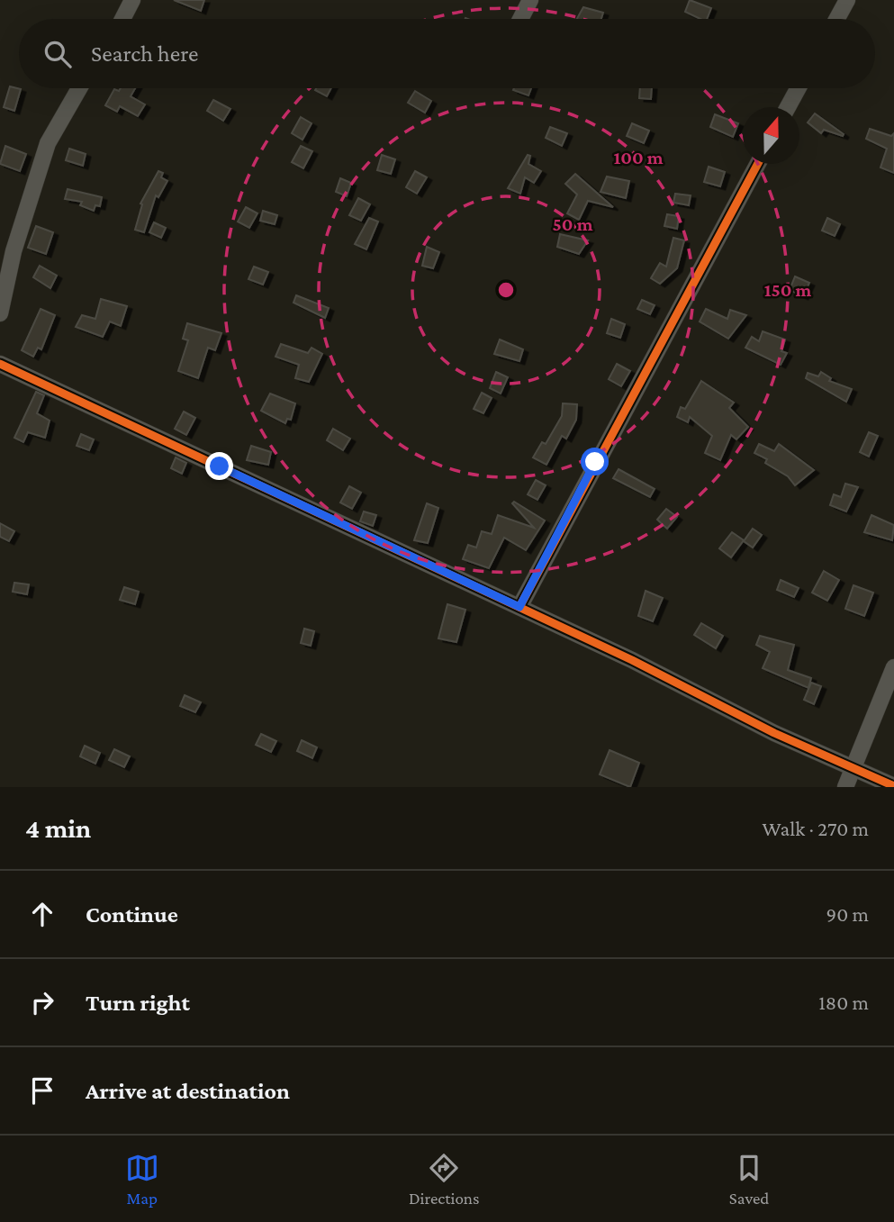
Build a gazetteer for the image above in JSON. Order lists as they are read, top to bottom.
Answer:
{
  "north": "top",
  "page": {
    "search": "Search here",
    "heading": ["4 min", "Walk · 270 m"],
    "list": [
      ["Continue", "90 m"],
      ["Turn right", "180 m"],
      "Arrive at destination"
    ],
    "nav": ["Map", "Directions", "Saved"]
  },
  "rings": ["100 m", "50 m", "150 m"]
}
